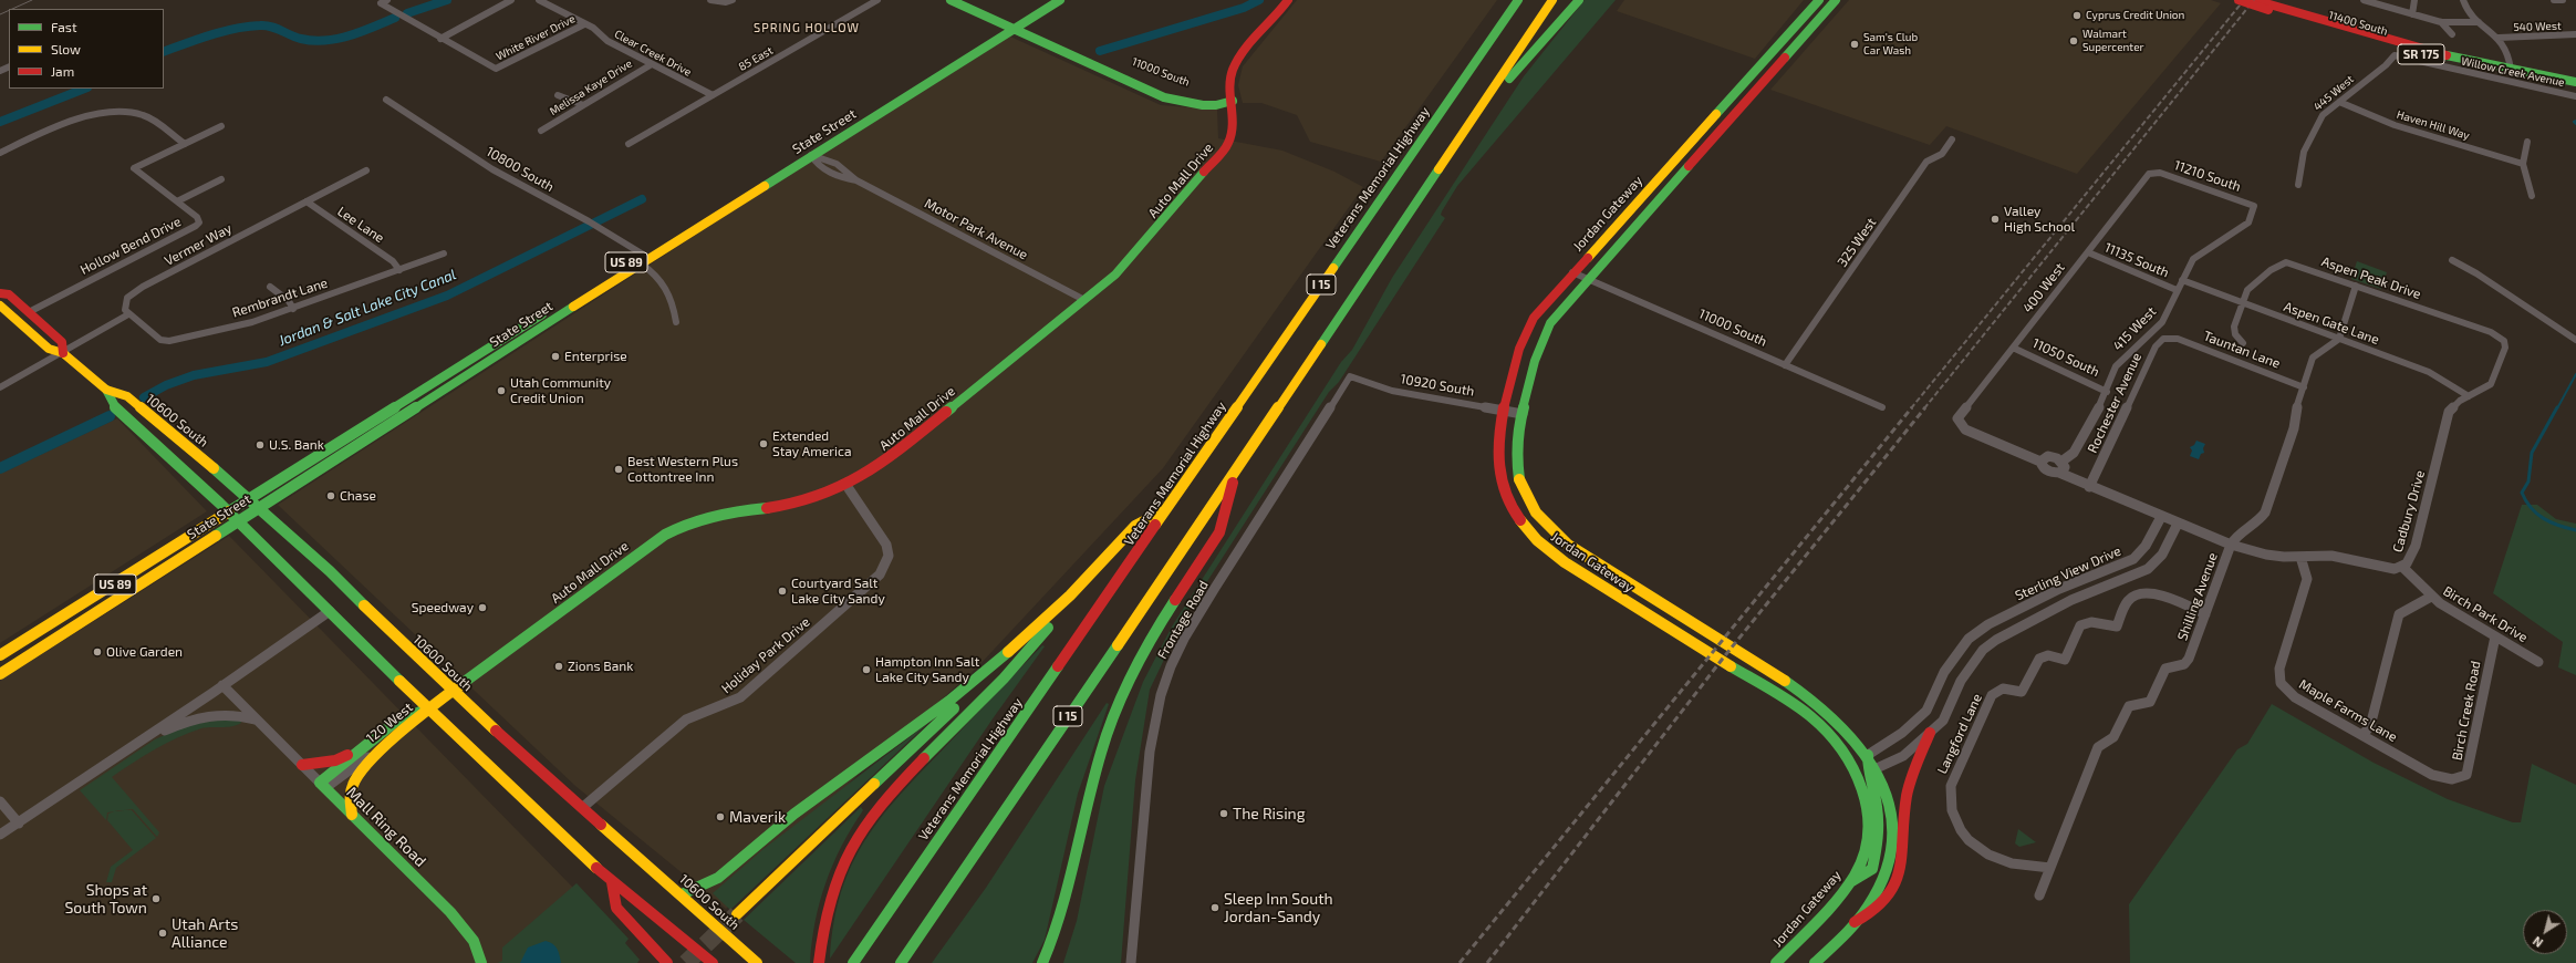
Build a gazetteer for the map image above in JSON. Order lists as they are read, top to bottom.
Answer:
{
  "streets": {
    "main road": [
      "11400 South",
      "SR 175",
      "11000 South",
      "State Street",
      "Veterans Memorial Highway",
      "Auto Mall Drive",
      "Jordan Gateway",
      "US 89",
      "I 15",
      "10600 South",
      "120 West",
      "Mall Ring Road"
    ],
    "street": [
      "540 West",
      "White River Drive",
      "Clear Creek Drive",
      "85 East",
      "Willow Creek Avenue",
      "Melissa Kaye Drive",
      "445 West",
      "Haven Hill Way",
      "10800 South",
      "11210 South",
      "Lee Lane",
      "Motor Park Avenue",
      "325 West",
      "Vermer Way",
      "Hollow Bend Drive",
      "11135 South",
      "Aspen Peak Drive",
      "400 West",
      "Rembrandt Lane",
      "Aspen Gate Lane",
      "415 West",
      "Tauntan Lane",
      "11050 South",
      "10920 South",
      "Rochester Avenue",
      "Cadbury Drive",
      "Sterling View Drive",
      "Shilling Avenue",
      "Birch Park Drive",
      "Frontage Road",
      "Holiday Park Drive",
      "Maple Farms Lane",
      "Birch Creek Road",
      "Langford Lane"
    ]
  },
  "crossings": [
    ["White River Drive", "Clear Creek Drive"],
    ["Clear Creek Drive", "85 East"],
    ["Clear Creek Drive", "Melissa Kaye Drive"],
    ["11000 South", "State Street"],
    ["11000 South", "Auto Mall Drive"],
    ["11000 South", "Jordan Gateway"],
    ["11000 South", "325 West"],
    ["Willow Creek Avenue", "445 West"],
    ["445 West", "Haven Hill Way"],
    ["State Street", "10800 South"],
    ["State Street", "Motor Park Avenue"],
    ["State Street", "10600 South"],
    ["11210 South", "400 West"],
    ["11210 South", "415 West"],
    ["Auto Mall Drive", "Motor Park Avenue"],
    ["Auto Mall Drive", "10600 South"],
    ["Auto Mall Drive", "Holiday Park Drive"],
    ["Auto Mall Drive", "120 West"],
    ["Jordan Gateway", "10920 South"],
    ["Jordan Gateway", "Sterling View Drive"],
    ["Lee Lane", "Vermer Way"],
    ["Lee Lane", "Rembrandt Lane"],
    ["Vermer Way", "Rembrandt Lane"],
    ["Hollow Bend Drive", "10600 South"],
    ["11135 South", "400 West"],
    ["11135 South", "415 West"],
    ["Aspen Peak Drive", "Aspen Gate Lane"],
    ["Aspen Peak Drive", "Cadbury Drive"],
    ["400 West", "11050 South"],
    ["400 West", "Cadbury Drive"],
    ["Aspen Gate Lane", "415 West"],
    ["Aspen Gate Lane", "Cadbury Drive"],
    ["Aspen Gate Lane", "Shilling Avenue"],
    ["415 West", "11050 South"],
    ["Tauntan Lane", "Rochester Avenue"],
    ["Tauntan Lane", "Shilling Avenue"],
    ["10920 South", "Frontage Road"],
    ["Rochester Avenue", "Cadbury Drive"],
    ["10600 South", "Holiday Park Drive"],
    ["10600 South", "120 West"],
    ["Cadbury Drive", "Sterling View Drive"],
    ["Cadbury Drive", "Shilling Avenue"],
    ["Cadbury Drive", "Birch Park Drive"],
    ["Cadbury Drive", "Maple Farms Lane"],
    ["Shilling Avenue", "Langford Lane"],
    ["Birch Park Drive", "Birch Creek Road"],
    ["Maple Farms Lane", "Birch Creek Road"],
    ["120 West", "Mall Ring Road"]
  ],
  "districts": ["SPRING HOLLOW"],
  "water": ["Jordan & Salt Lake City Canal"],
  "places": [
    "Cyprus Credit Union",
    "Walmart Supercenter",
    "Sam's Club Car Wash",
    "Valley High School",
    "Enterprise",
    "Utah Community Credit Union",
    "Extended Stay America",
    "U.S. Bank",
    "Best Western Plus Cottontree Inn",
    "Chase",
    "Courtyard Salt Lake City Sandy",
    "Speedway",
    "Olive Garden",
    "Zions Bank",
    "Hampton Inn Salt Lake City Sandy",
    "The Rising",
    "Maverik",
    "Shops at South Town",
    "Sleep Inn South Jordan-Sandy",
    "Utah Arts Alliance"
  ],
  "legend": ["Fast", "Slow", "Jam"],
  "north": "bottom left"
}
